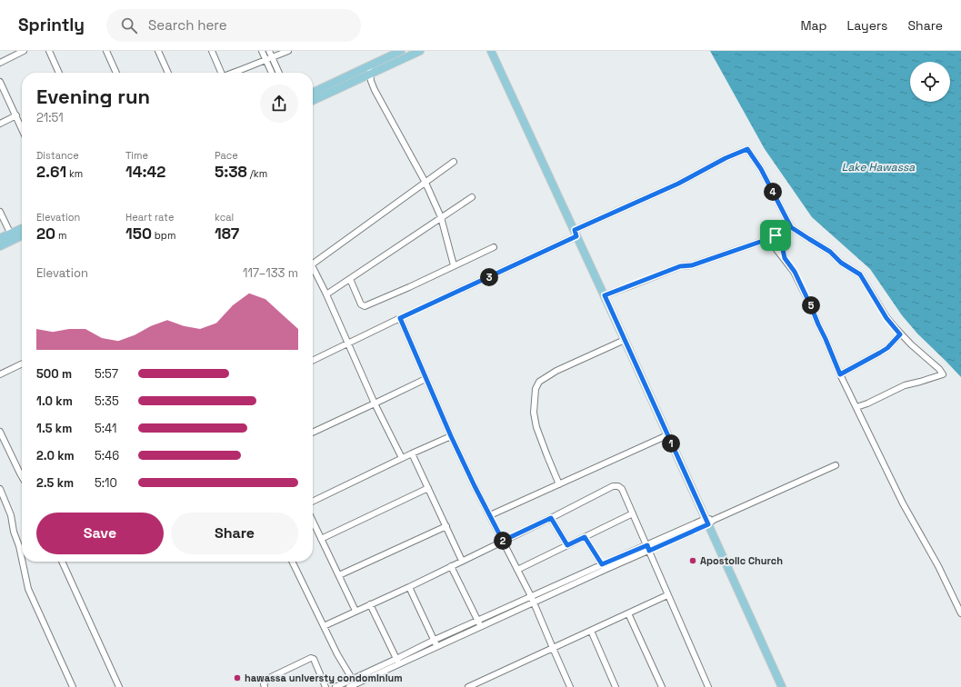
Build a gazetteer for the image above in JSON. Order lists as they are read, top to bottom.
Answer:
{
  "water": ["Lake Hawassa"],
  "places": ["Apostolic Church", "hawassa universty condominium"],
  "page": {
    "header": "Sprintly",
    "search": "Search here",
    "nav": ["Map", "Layers", "Share"],
    "heading": ["Evening run", "21:51"],
    "stats": [
      ["Distance", "2.61 km"],
      ["Time", "14:42"],
      ["Pace", "5:38 /km"],
      ["Elevation", "20 m"],
      ["Heart rate", "150 bpm"],
      ["kcal", "187"]
    ],
    "pins": [
      "4",
      "3",
      "5",
      "1",
      "2"
    ],
    "chart": ["Elevation", "117–133 m"],
    "list": [
      {
        "name": "500 m",
        "note": "5:57"
      },
      {
        "name": "1.0 km",
        "note": "5:35"
      },
      {
        "name": "1.5 km",
        "note": "5:41"
      },
      {
        "name": "2.0 km",
        "note": "5:46"
      },
      {
        "name": "2.5 km",
        "note": "5:10"
      }
    ],
    "buttons": ["Save", "Share"]
  }
}
